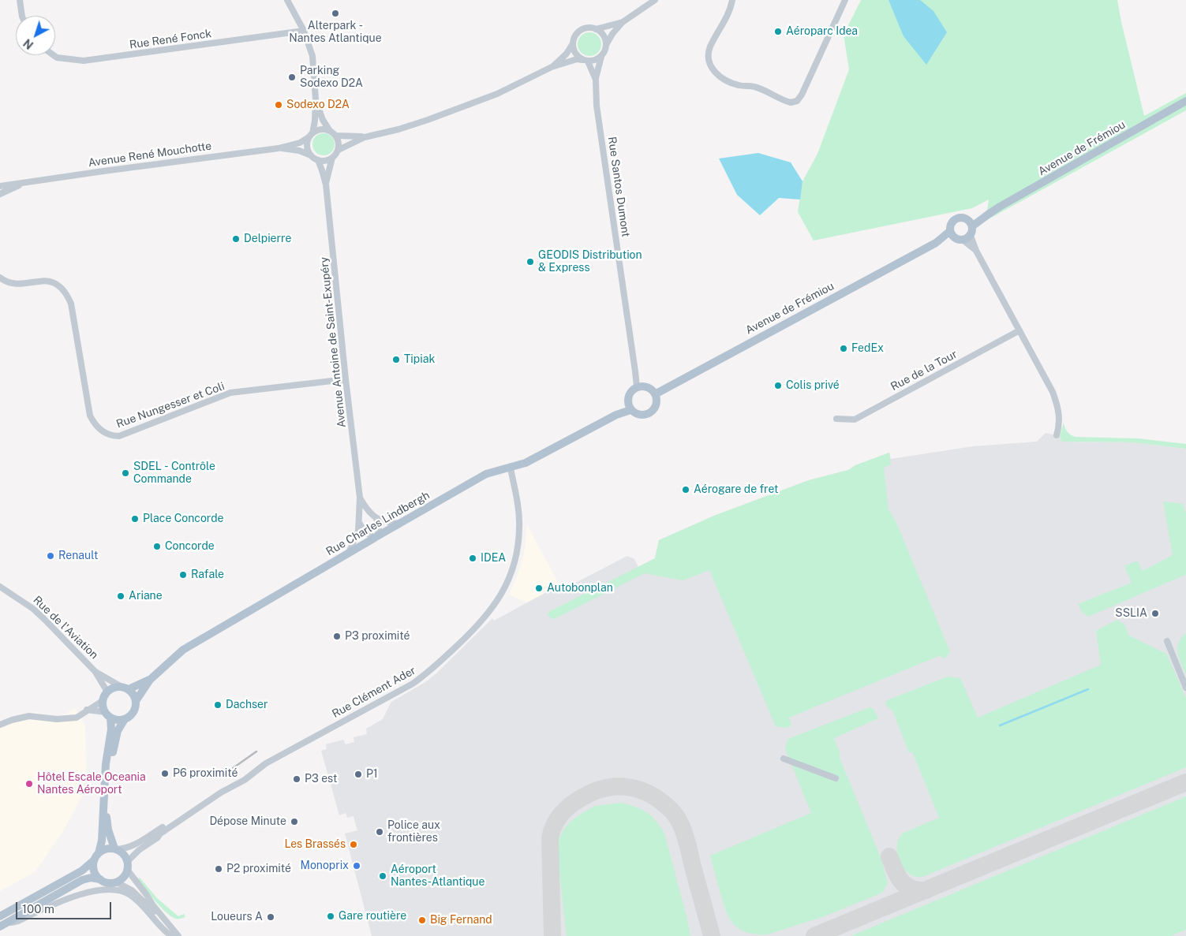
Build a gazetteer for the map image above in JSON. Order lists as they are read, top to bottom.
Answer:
{
  "streets": {
    "main road": ["Avenue de Frémiou", "Rue Charles Lindbergh"],
    "street": [
      "Rue René Fonck",
      "Avenue René Mouchotte",
      "Rue Santos Dumont",
      "Avenue Antoine de Saint-Exupéry",
      "Rue de la Tour",
      "Rue Nungesser et Coli",
      "Rue de l'Aviation",
      "Rue Clément Ader"
    ]
  },
  "crossings": [
    ["Avenue de Frémiou", "Rue Santos Dumont"],
    ["Avenue de Frémiou", "Rue Charles Lindbergh"],
    ["Avenue René Mouchotte", "Avenue Antoine de Saint-Exupéry"],
    ["Rue Santos Dumont", "Rue Charles Lindbergh"],
    ["Avenue Antoine de Saint-Exupéry", "Rue Nungesser et Coli"],
    ["Avenue Antoine de Saint-Exupéry", "Rue Charles Lindbergh"],
    ["Rue Charles Lindbergh", "Rue de l'Aviation"],
    ["Rue Charles Lindbergh", "Rue Clément Ader"]
  ],
  "places": [
    "Alterpark - Nantes Atlantique",
    "Aéroparc Idea",
    "Parking Sodexo D2A",
    "Sodexo D2A",
    "Delpierre",
    "GEODIS Distribution & Express",
    "FedEx",
    "Tipiak",
    "Colis privé",
    "SDEL - Contrôle Commande",
    "Aérogare de fret",
    "Place Concorde",
    "Concorde",
    "Renault",
    "IDEA",
    "Rafale",
    "Autobonplan",
    "Ariane",
    "SSLIA",
    "P3 proximité",
    "Dachser",
    "P6 proximité",
    "P1",
    "P3 est",
    "Hôtel Escale Oceania Nantes Aéroport",
    "Dépose Minute",
    "Police aux frontières",
    "Les Brassés",
    "Monoprix",
    "P2 proximité",
    "Aéroport Nantes-Atlantique",
    "Gare routière",
    "Loueurs A",
    "Big Fernand"
  ],
  "scale_bar": "100 m",
  "north": "bottom left"
}
